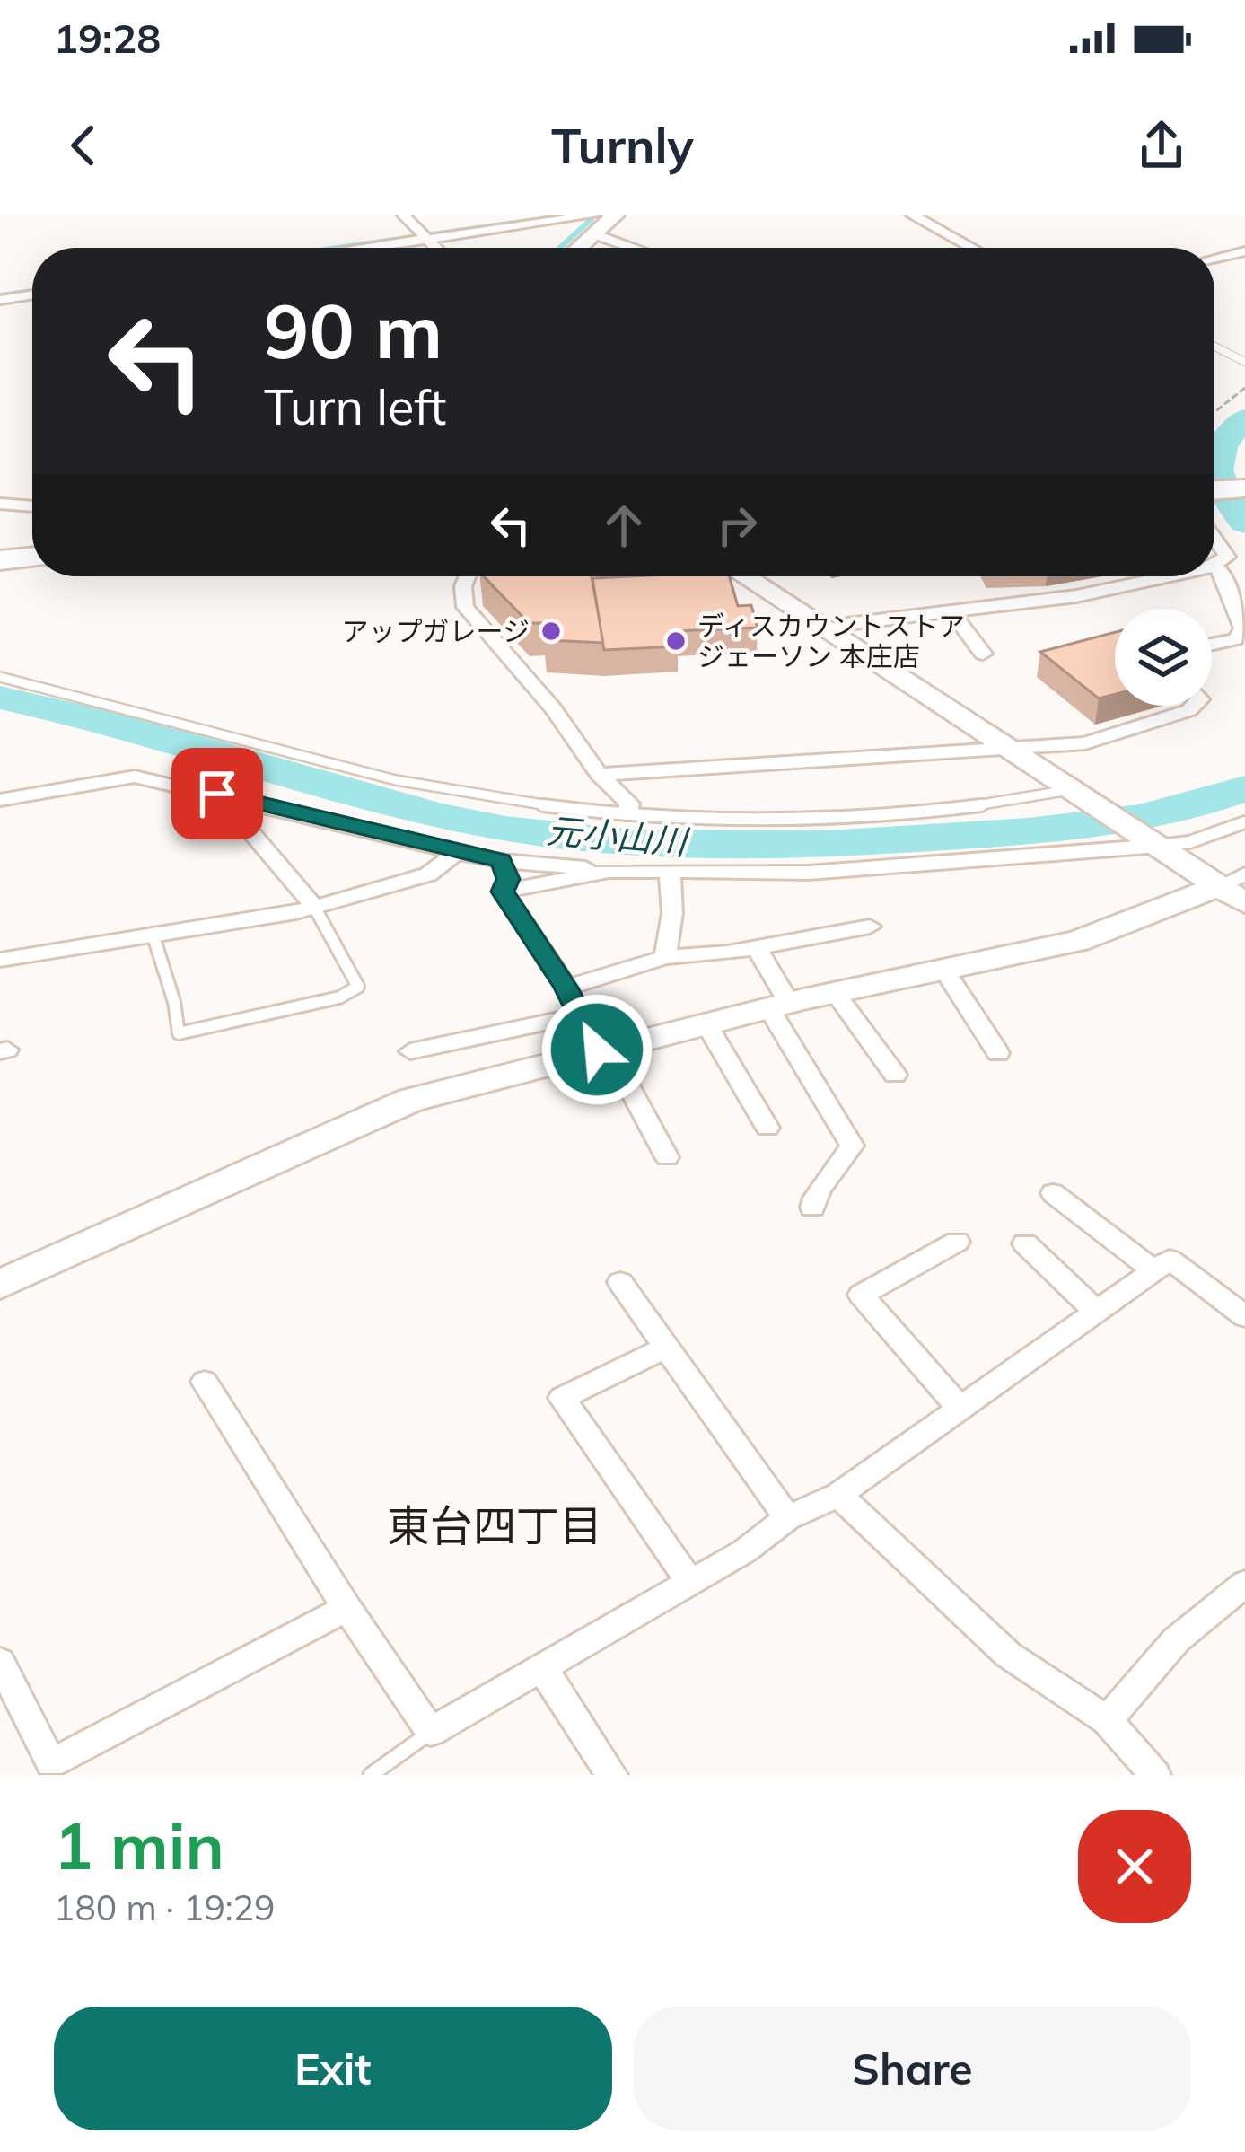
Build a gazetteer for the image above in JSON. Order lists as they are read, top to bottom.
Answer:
{
  "districts": ["東台四丁目"],
  "water": ["元小山川"],
  "places": ["アップガレージ", "ディスカウントストア ジェーソン 本庄店"],
  "page": {
    "status": "19:28",
    "header": "Turnly",
    "turn": ["90 m", "Turn left"],
    "heading": ["1 min", "180 m · 19:29"],
    "buttons": ["Exit", "Share"]
  }
}
